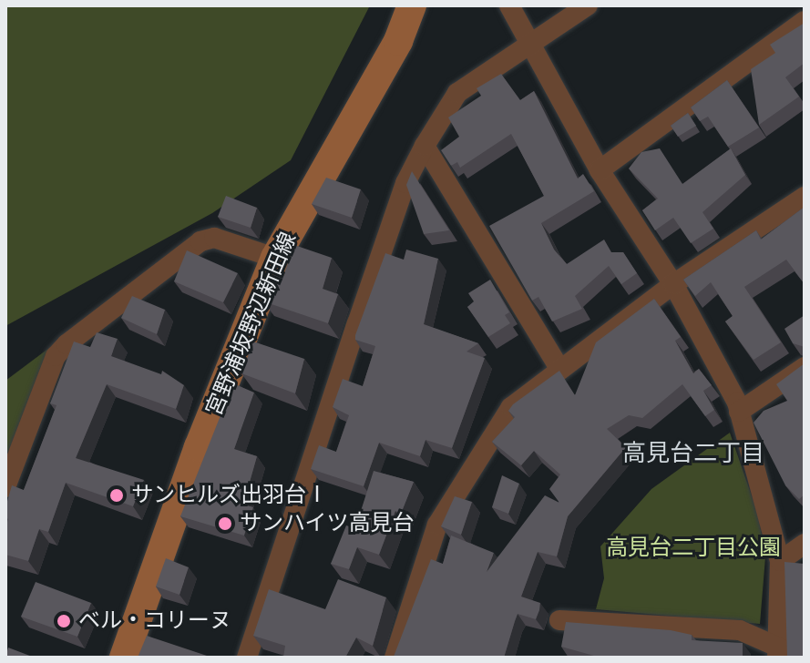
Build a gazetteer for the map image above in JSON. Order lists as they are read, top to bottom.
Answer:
{
  "streets": {
    "main road": ["宮野浦坂野辺新田線"]
  },
  "districts": ["高見台二丁目"],
  "parks": ["高見台二丁目公園"],
  "places": ["サンヒルズ出羽台Ⅰ", "サンハイツ高見台", "ベル・コリーヌ"]
}
